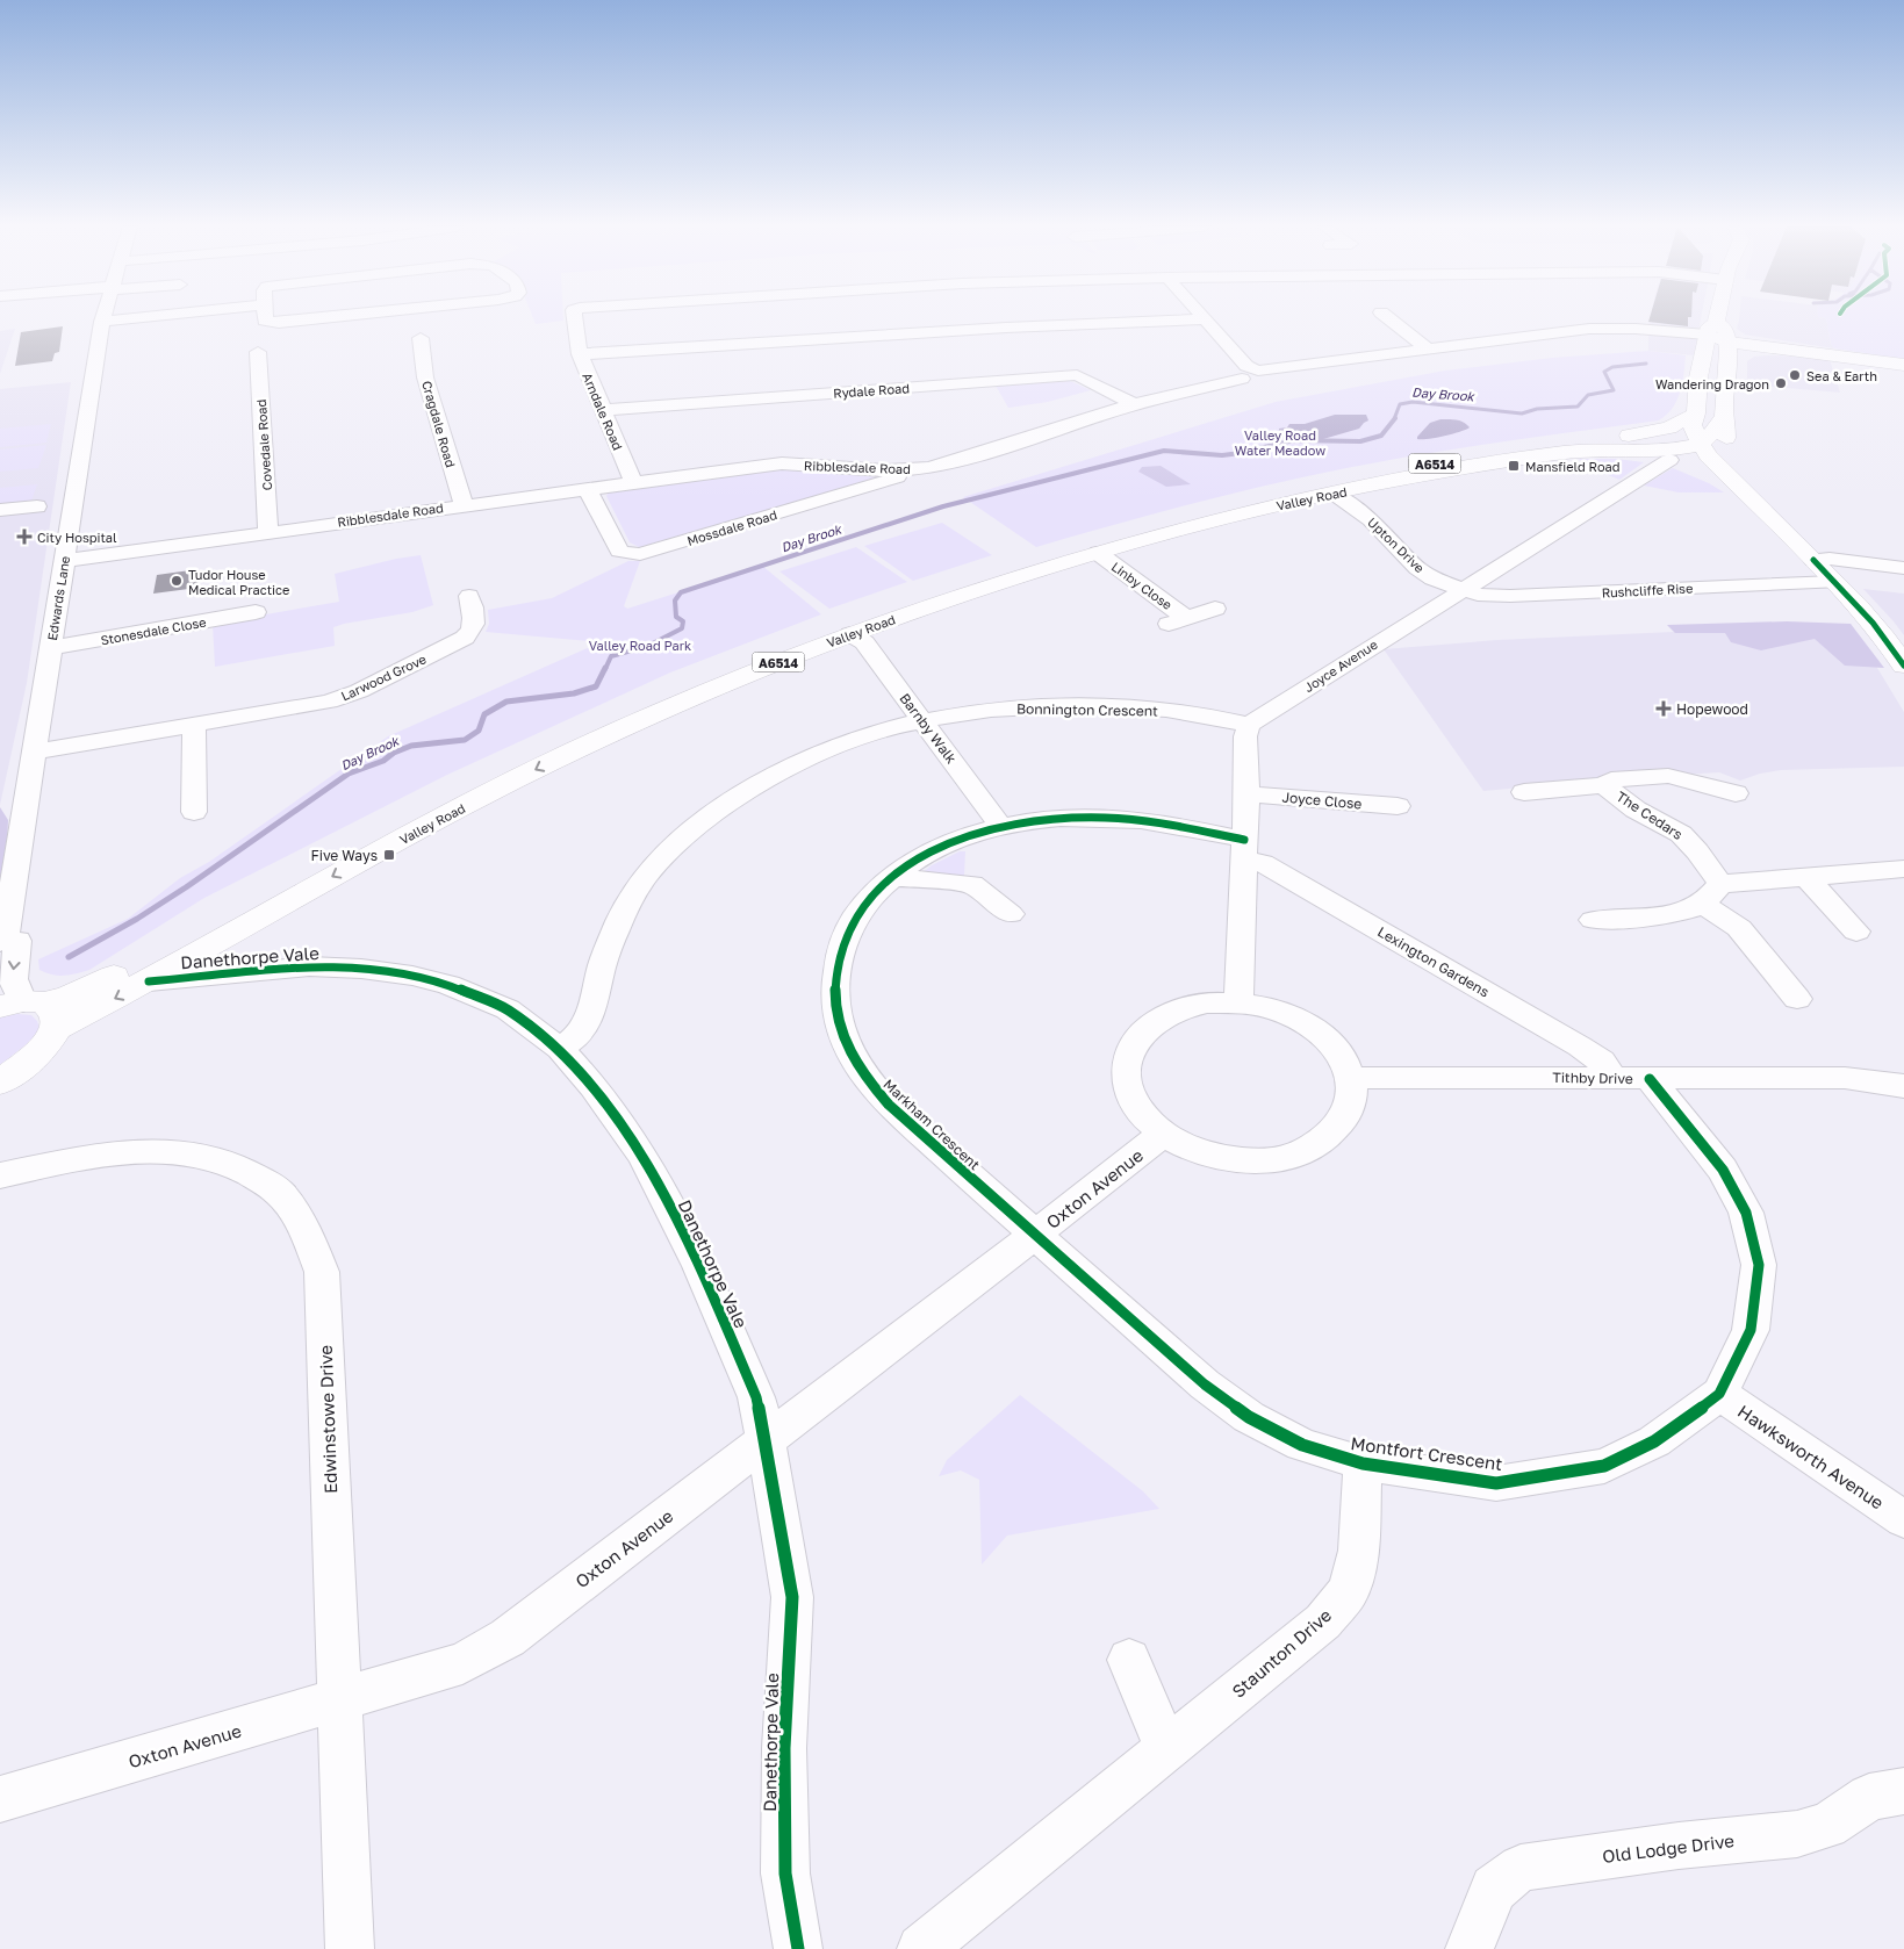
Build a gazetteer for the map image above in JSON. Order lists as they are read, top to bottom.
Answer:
{
  "streets": {
    "main road": ["A6514", "Valley Road"],
    "street": [
      "Rydale Road",
      "Arndale Road",
      "Cragdale Road",
      "Covedale Road",
      "Ribblesdale Road",
      "Mossdale Road",
      "Upton Drive",
      "Linby Close",
      "Rushcliffe Rise",
      "Edwards Lane",
      "Stonesdale Close",
      "Joyce Avenue",
      "Larwood Grove",
      "Bonnington Crescent",
      "Barnby Walk",
      "Joyce Close",
      "The Cedars",
      "Danethorpe Vale",
      "Lexington Gardens",
      "Tithby Drive",
      "Markham Crescent",
      "Oxton Avenue",
      "Edwinstowe Drive",
      "Montfort Crescent",
      "Hawksworth Avenue",
      "Staunton Drive",
      "Old Lodge Drive"
    ]
  },
  "crossings": [
    ["Rydale Road", "Arndale Road"],
    ["Rydale Road", "Ribblesdale Road"],
    ["Arndale Road", "Ribblesdale Road"],
    ["Cragdale Road", "Ribblesdale Road"],
    ["Covedale Road", "Ribblesdale Road"],
    ["A6514", "Valley Road"],
    ["A6514", "Edwards Lane"],
    ["Ribblesdale Road", "Mossdale Road"],
    ["Ribblesdale Road", "Edwards Lane"],
    ["Valley Road", "Upton Drive"],
    ["Valley Road", "Linby Close"],
    ["Valley Road", "Edwards Lane"],
    ["Valley Road", "Barnby Walk"],
    ["Valley Road", "Danethorpe Vale"],
    ["Upton Drive", "Rushcliffe Rise"],
    ["Upton Drive", "Joyce Avenue"],
    ["Rushcliffe Rise", "Joyce Avenue"],
    ["Edwards Lane", "Stonesdale Close"],
    ["Edwards Lane", "Larwood Grove"],
    ["Joyce Avenue", "Bonnington Crescent"],
    ["Bonnington Crescent", "Barnby Walk"],
    ["Bonnington Crescent", "Danethorpe Vale"],
    ["Barnby Walk", "Markham Crescent"],
    ["Danethorpe Vale", "Oxton Avenue"],
    ["Lexington Gardens", "Tithby Drive"],
    ["Lexington Gardens", "Markham Crescent"],
    ["Tithby Drive", "Oxton Avenue"],
    ["Tithby Drive", "Montfort Crescent"],
    ["Markham Crescent", "Oxton Avenue"],
    ["Markham Crescent", "Montfort Crescent"],
    ["Oxton Avenue", "Edwinstowe Drive"],
    ["Oxton Avenue", "Montfort Crescent"],
    ["Montfort Crescent", "Hawksworth Avenue"],
    ["Montfort Crescent", "Staunton Drive"]
  ],
  "water": ["Day Brook"],
  "parks": ["Valley Road Water Meadow", "Valley Road Park"],
  "places": {
    "other": ["Sea & Earth", "Wandering Dragon", "Tudor House Medical Practice"],
    "transit": ["Mansfield Road", "Five Ways"],
    "health": ["City Hospital", "Hopewood"]
  }
}
